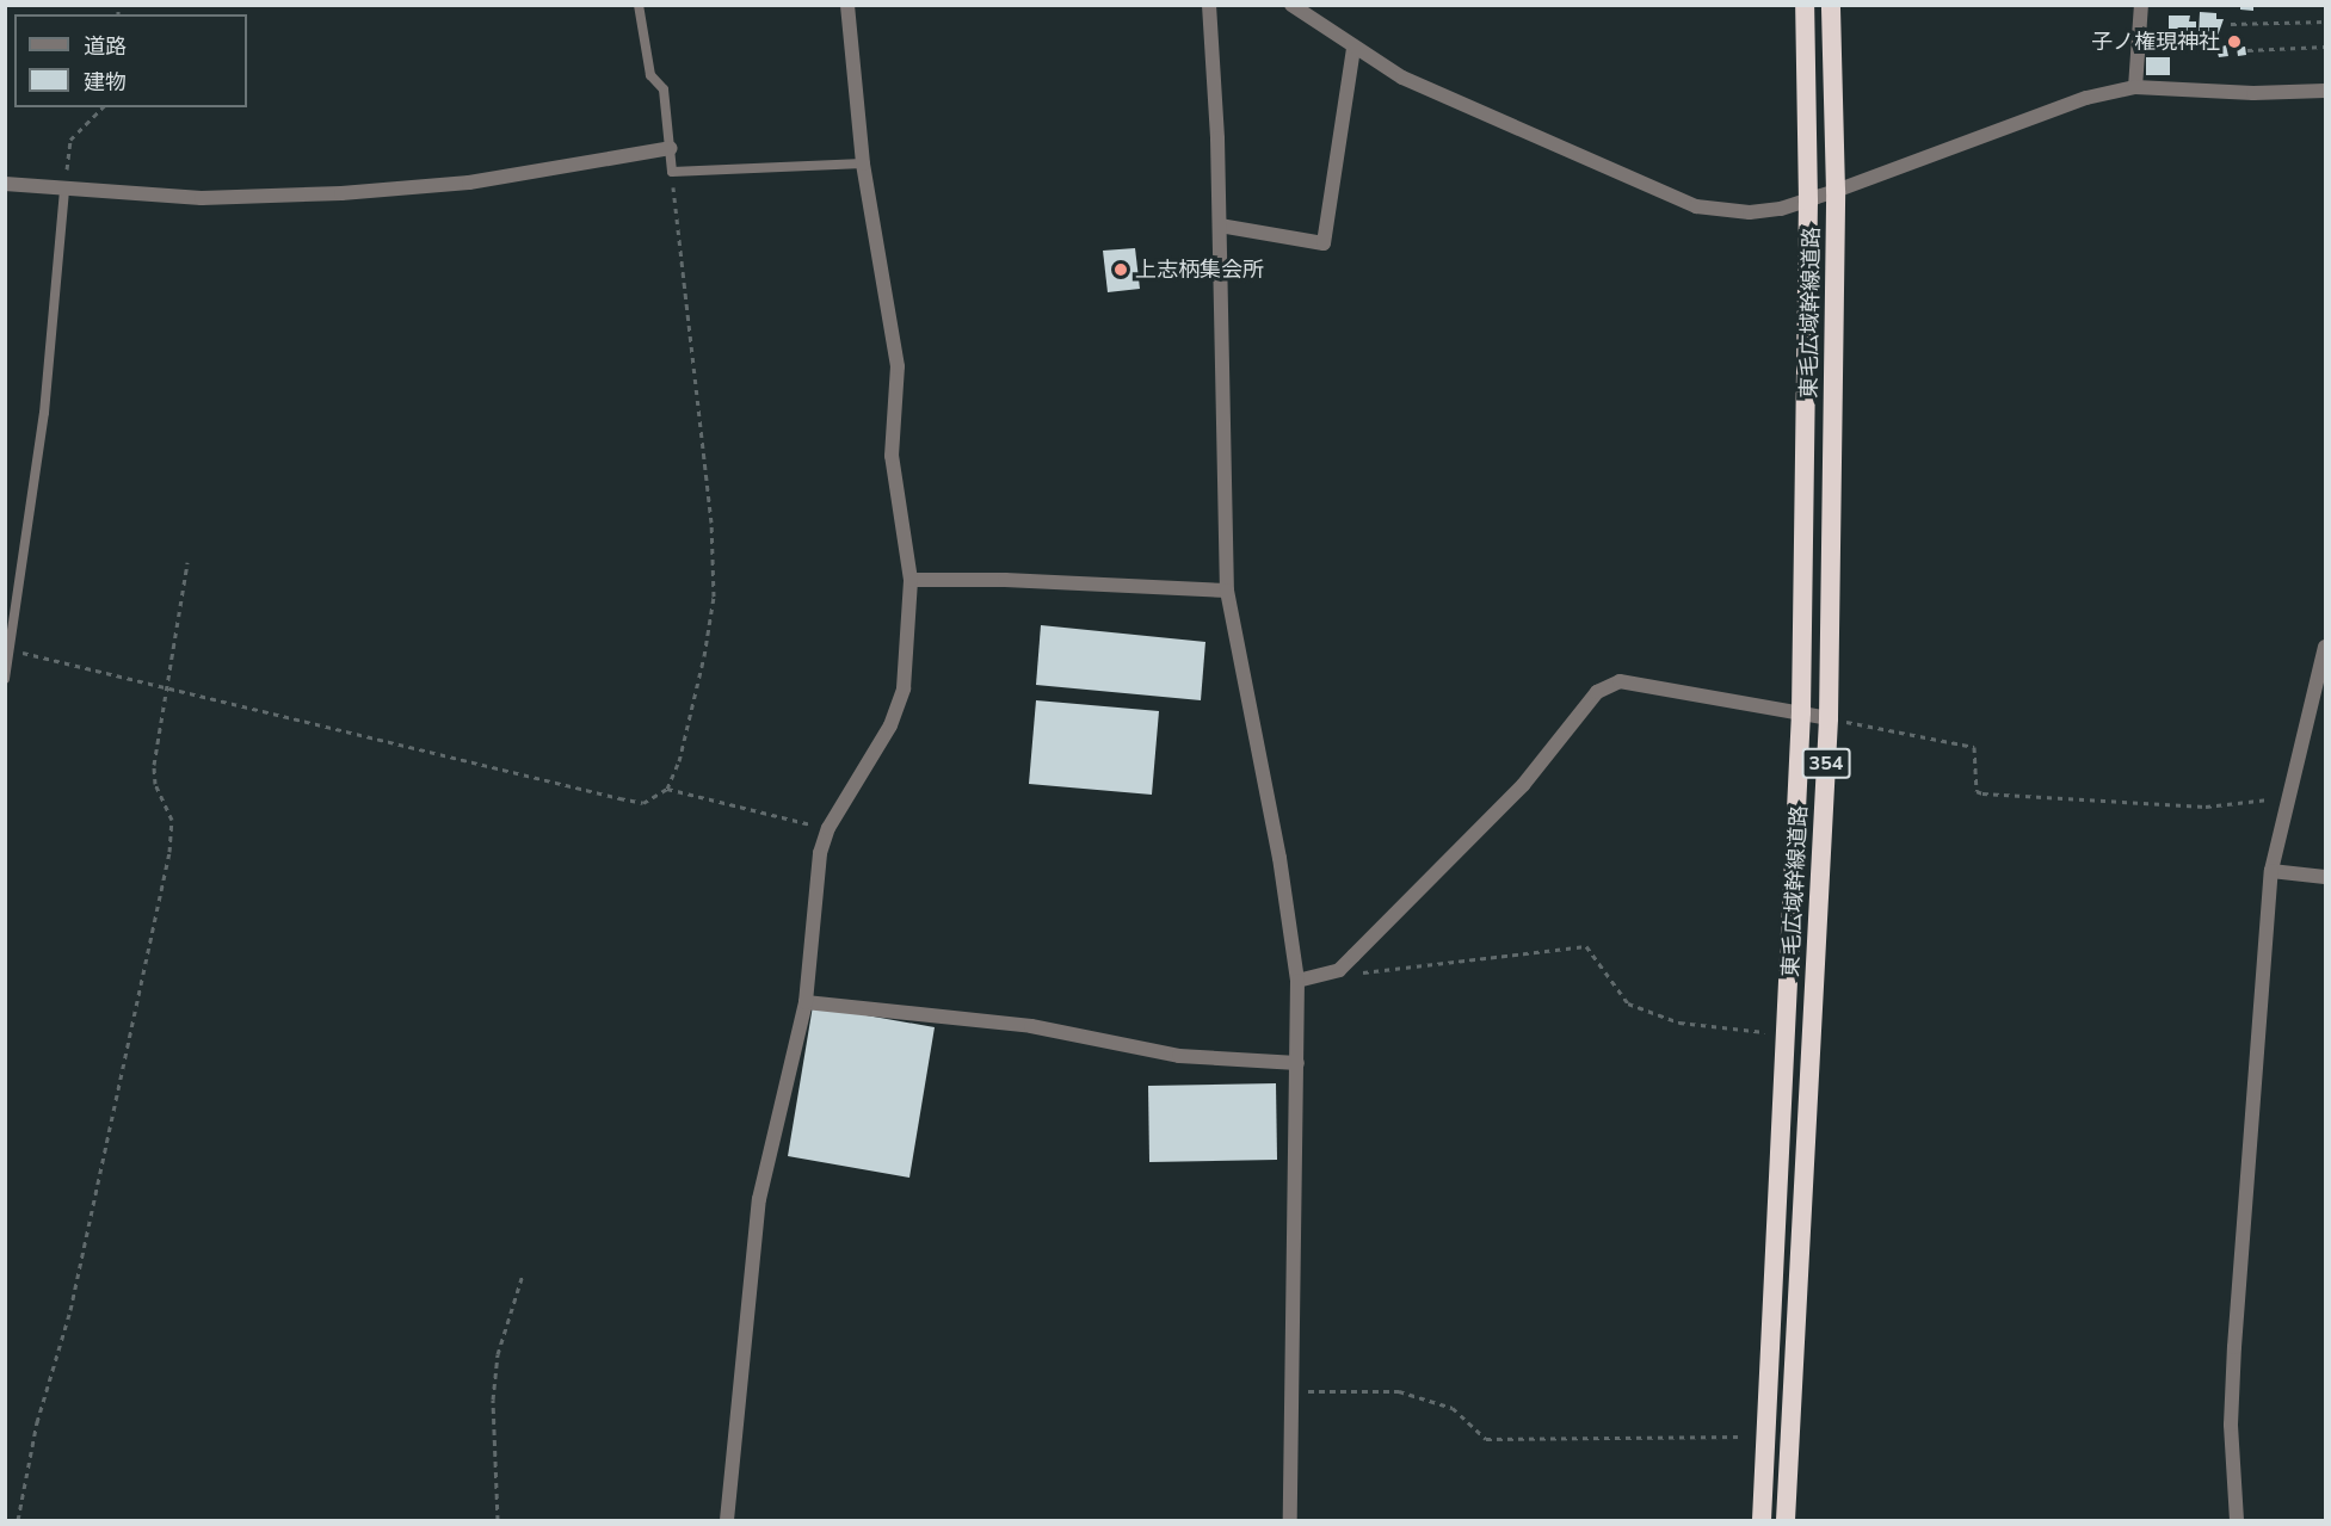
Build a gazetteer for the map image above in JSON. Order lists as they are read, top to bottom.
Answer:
{
  "streets": {
    "highway": ["東毛広域幹線道路", "354"]
  },
  "places": ["子ノ権現神社", "上志柄集会所"],
  "legend": ["道路", "建物"]
}
